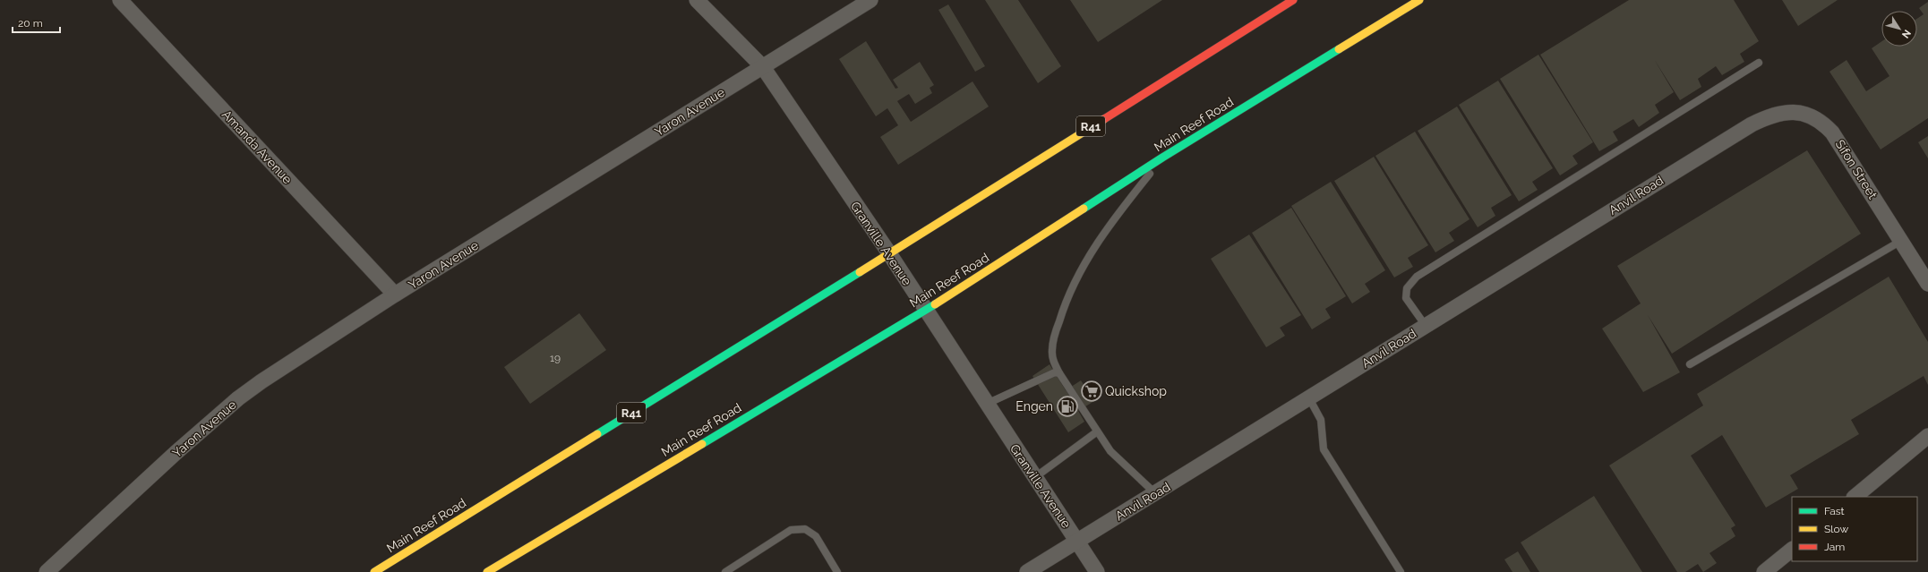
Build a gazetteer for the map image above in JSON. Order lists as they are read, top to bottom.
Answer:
{
  "streets": {
    "main road": ["Main Reef Road", "R41"],
    "street": [
      "Yaron Avenue",
      "Amanda Avenue",
      "Sifon Street",
      "Anvil Road",
      "Granville Avenue"
    ]
  },
  "crossings": [
    ["Yaron Avenue", "Amanda Avenue"],
    ["Yaron Avenue", "Granville Avenue"],
    ["Main Reef Road", "Granville Avenue"],
    ["Sifon Street", "Anvil Road"],
    ["Anvil Road", "Granville Avenue"]
  ],
  "places": {
    "supermarket": ["Quickshop"],
    "fuel station": ["Engen"]
  },
  "house_numbers": ["19"],
  "legend": ["Fast", "Slow", "Jam"],
  "scale_bar": "20 m",
  "north": "bottom right"
}
